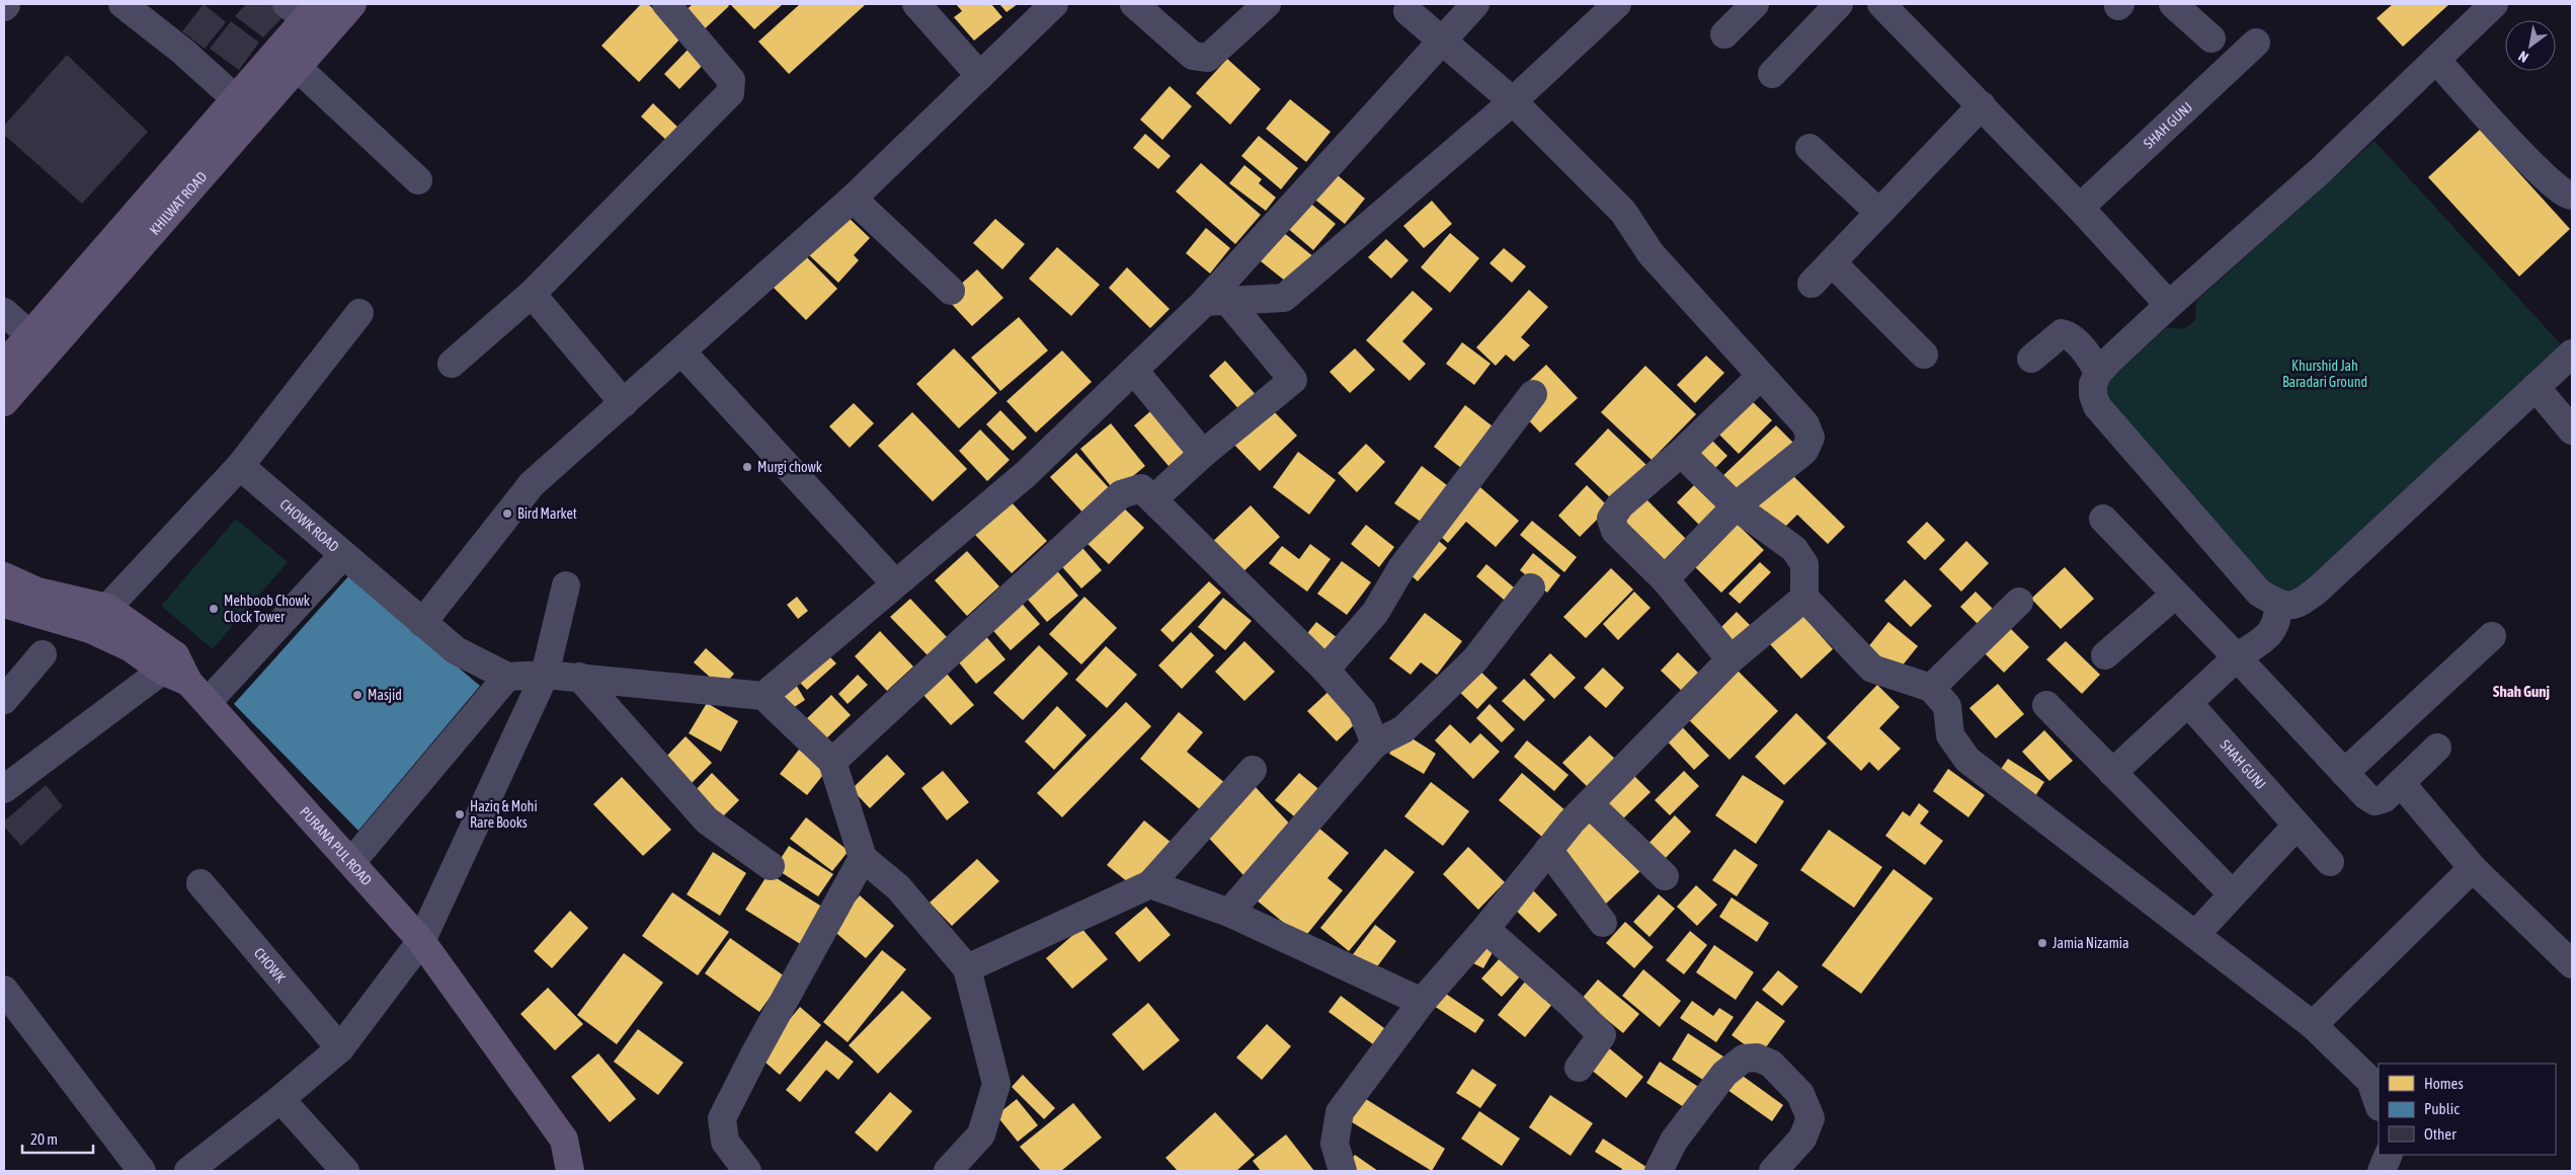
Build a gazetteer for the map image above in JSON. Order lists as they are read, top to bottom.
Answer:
{
  "streets": {
    "main road": ["KHILWAT ROAD", "PURANA PUL ROAD"],
    "street": ["SHAH GUNJ", "CHOWK ROAD", "CHOWK"]
  },
  "districts": ["Shah Gunj"],
  "parks": ["Khurshid Jah Baradari Ground"],
  "places": [
    "Murgi chowk",
    "Bird Market",
    "Mehboob Chowk Clock Tower",
    "Masjid",
    "Haziq & Mohi Rare Books",
    "Jamia Nizamia"
  ],
  "legend": ["Homes", "Public", "Other"],
  "scale_bar": "20 m",
  "north": "bottom left"
}
